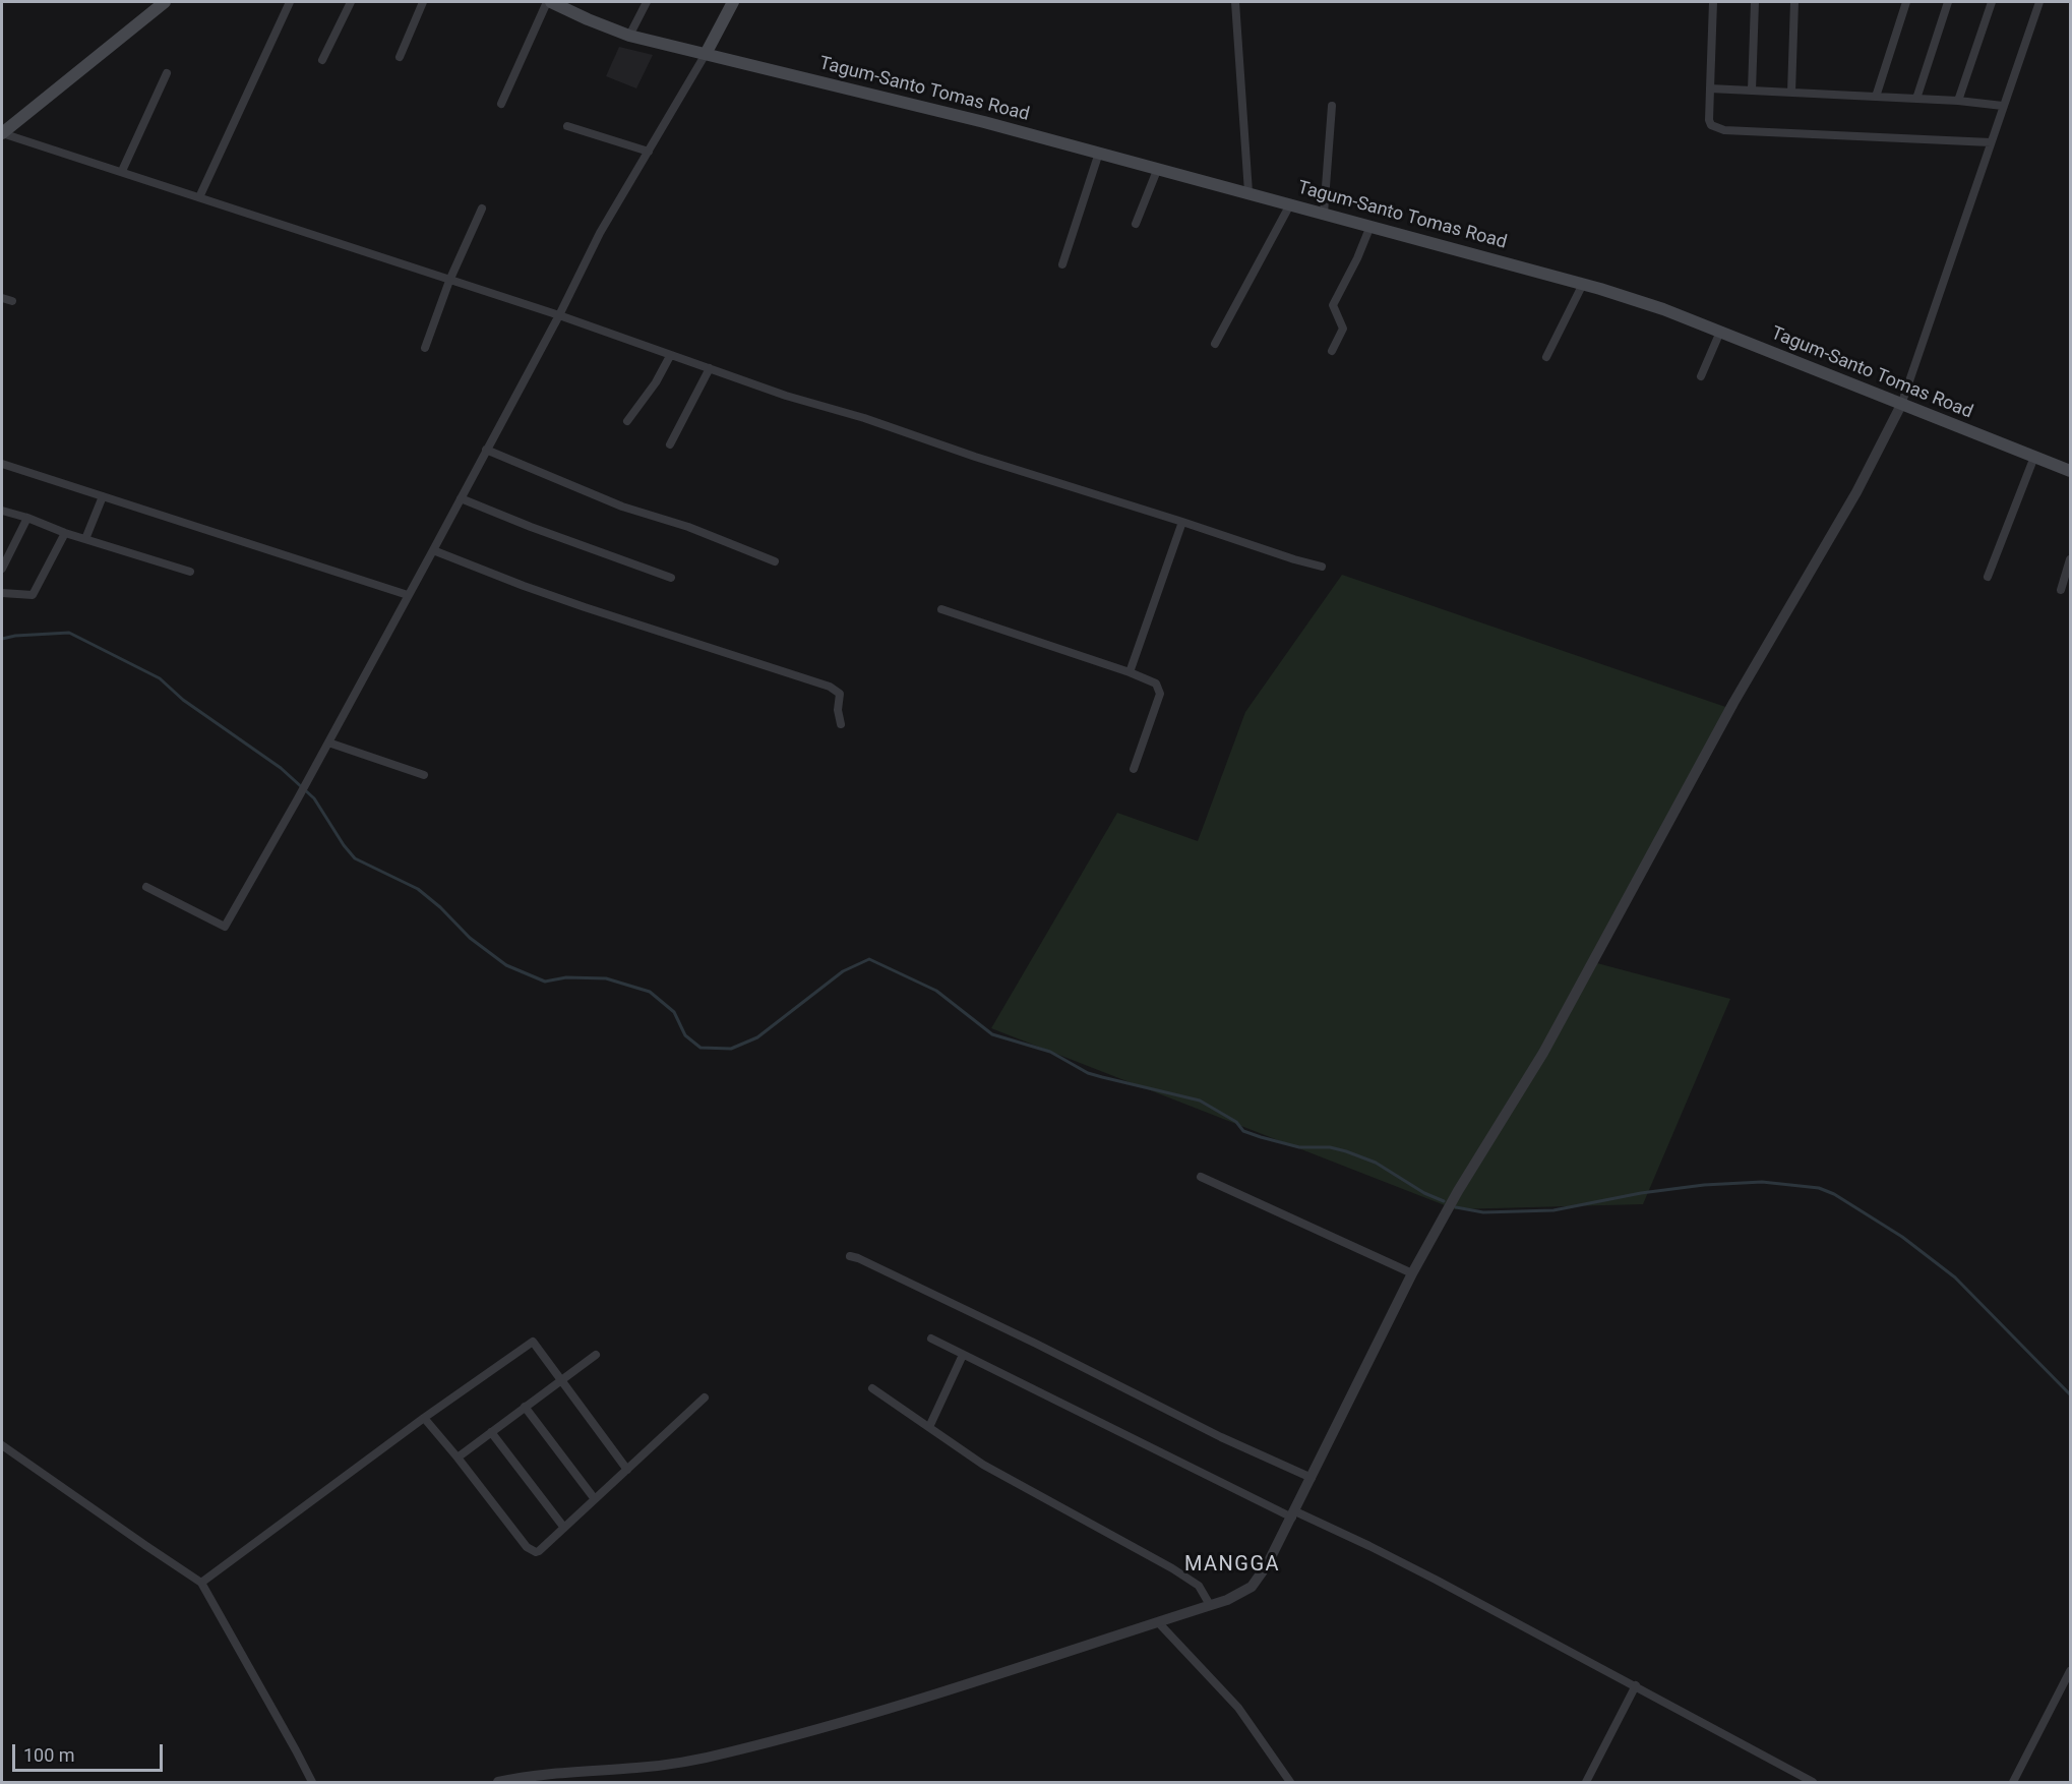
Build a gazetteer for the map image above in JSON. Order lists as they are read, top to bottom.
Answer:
{
  "streets": {
    "main road": ["Tagum-Santo Tomas Road"]
  },
  "districts": ["MANGGA"],
  "scale_bar": "100 m"
}
